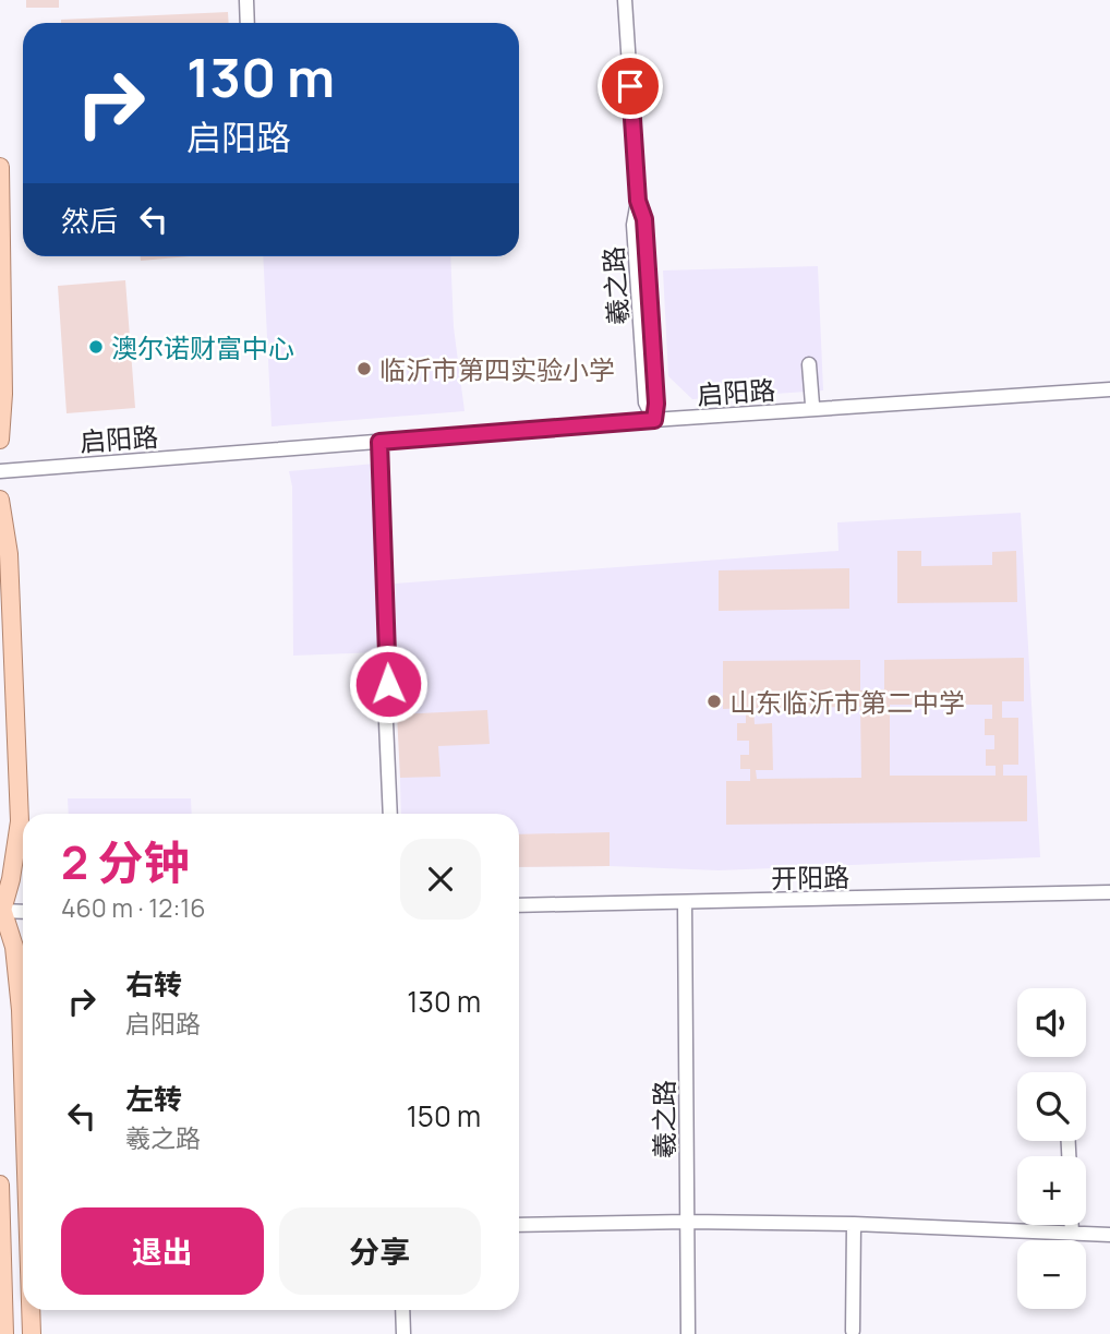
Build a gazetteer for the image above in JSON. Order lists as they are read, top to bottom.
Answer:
{
  "streets": {
    "street": ["羲之路", "启阳路", "开阳路"]
  },
  "crossings": [
    ["羲之路", "启阳路"],
    ["羲之路", "开阳路"]
  ],
  "places": ["澳尔诺财富中心", "临沂市第四实验小学", "山东临沂市第二中学"],
  "page": {
    "turn": ["130 m", "启阳路"],
    "then": "然后",
    "heading": ["2 分钟", "460 m · 12:16"],
    "list": [
      {
        "name": "右转",
        "note": "启阳路",
        "value": "130 m"
      },
      {
        "name": "左转",
        "note": "羲之路",
        "value": "150 m"
      }
    ],
    "map_buttons": ["+", "−"],
    "buttons": ["退出", "分享"]
  }
}
